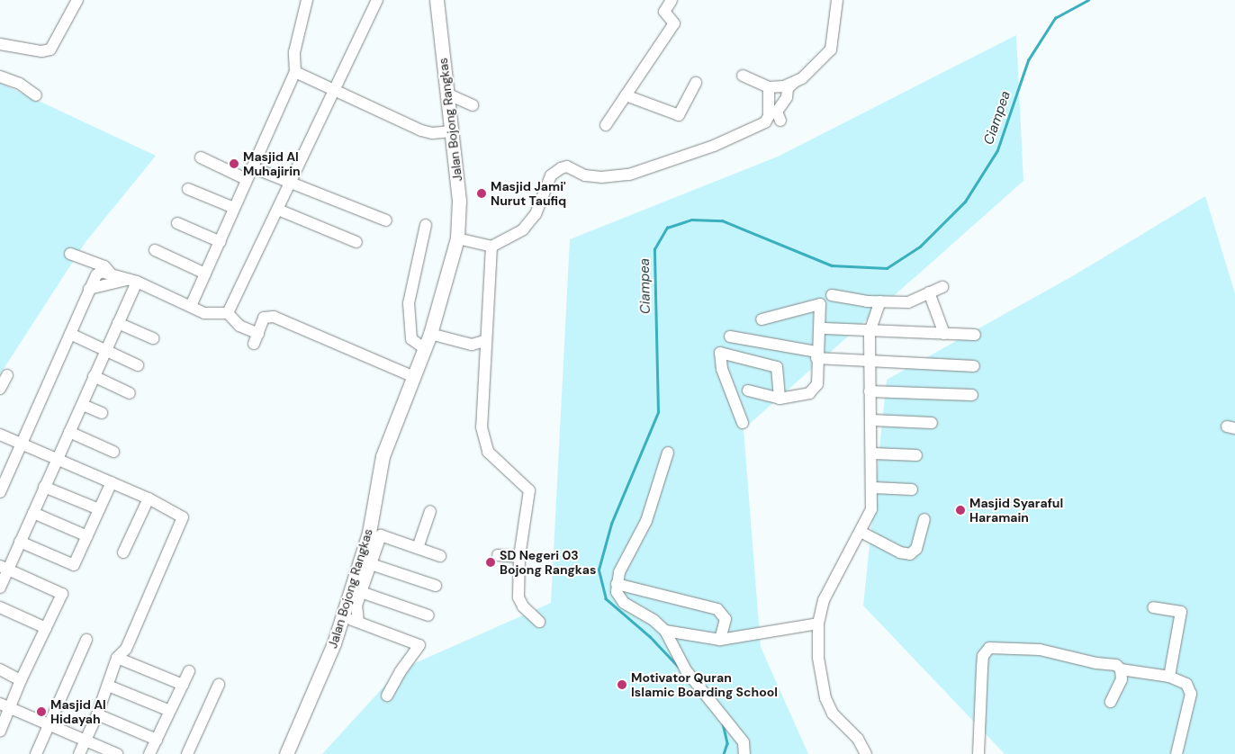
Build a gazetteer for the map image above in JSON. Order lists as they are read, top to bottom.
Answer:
{
  "streets": {
    "main road": ["Jalan Bojong Rangkas"]
  },
  "water": ["Ciampea"],
  "places": [
    "Masjid Al Muhajirin",
    "Masjid Jami' Nurut Taufiq",
    "Masjid Syaraful Haramain",
    "SD Negeri 03 Bojong Rangkas",
    "Motivator Quran Islamic Boarding School",
    "Masjid Al Hidayah"
  ]
}
